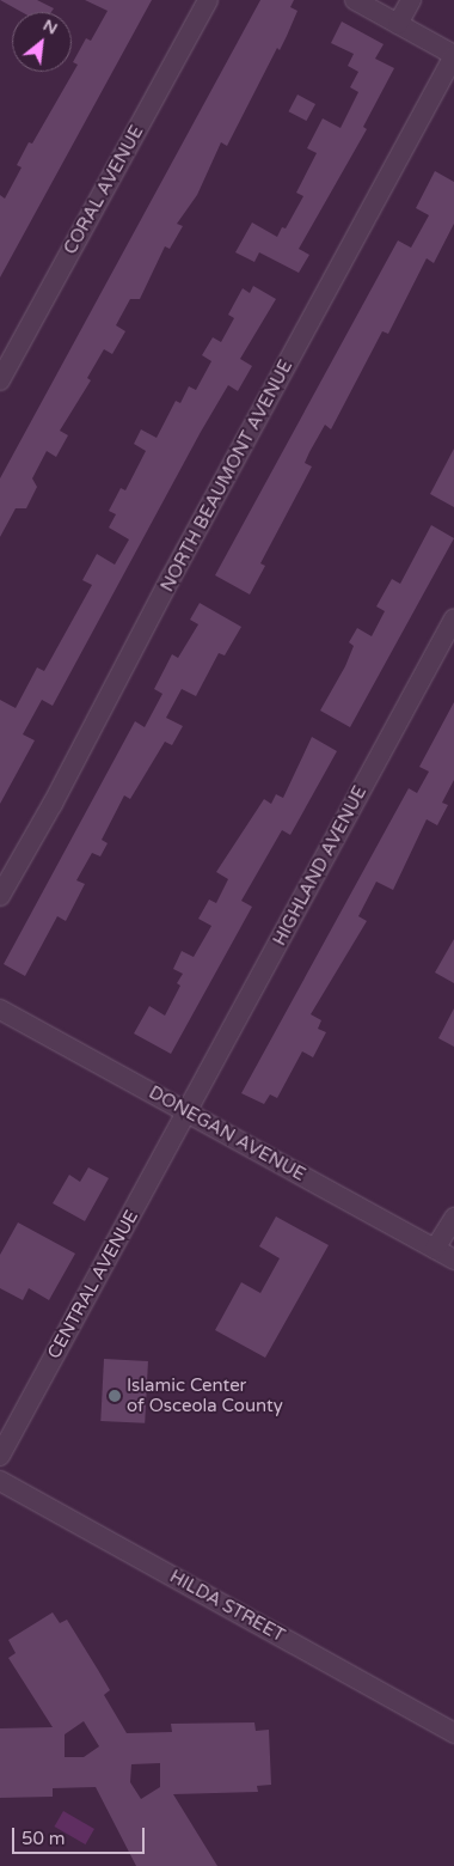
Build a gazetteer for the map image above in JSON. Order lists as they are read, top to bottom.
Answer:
{
  "streets": {
    "street": [
      "CORAL AVENUE",
      "NORTH BEAUMONT AVENUE",
      "HIGHLAND AVENUE",
      "DONEGAN AVENUE",
      "CENTRAL AVENUE",
      "HILDA STREET"
    ]
  },
  "crossings": [
    ["HIGHLAND AVENUE", "DONEGAN AVENUE"],
    ["HIGHLAND AVENUE", "CENTRAL AVENUE"],
    ["DONEGAN AVENUE", "CENTRAL AVENUE"]
  ],
  "places": ["Islamic Center of Osceola County"],
  "scale_bar": "50 m",
  "north": "top right"
}
